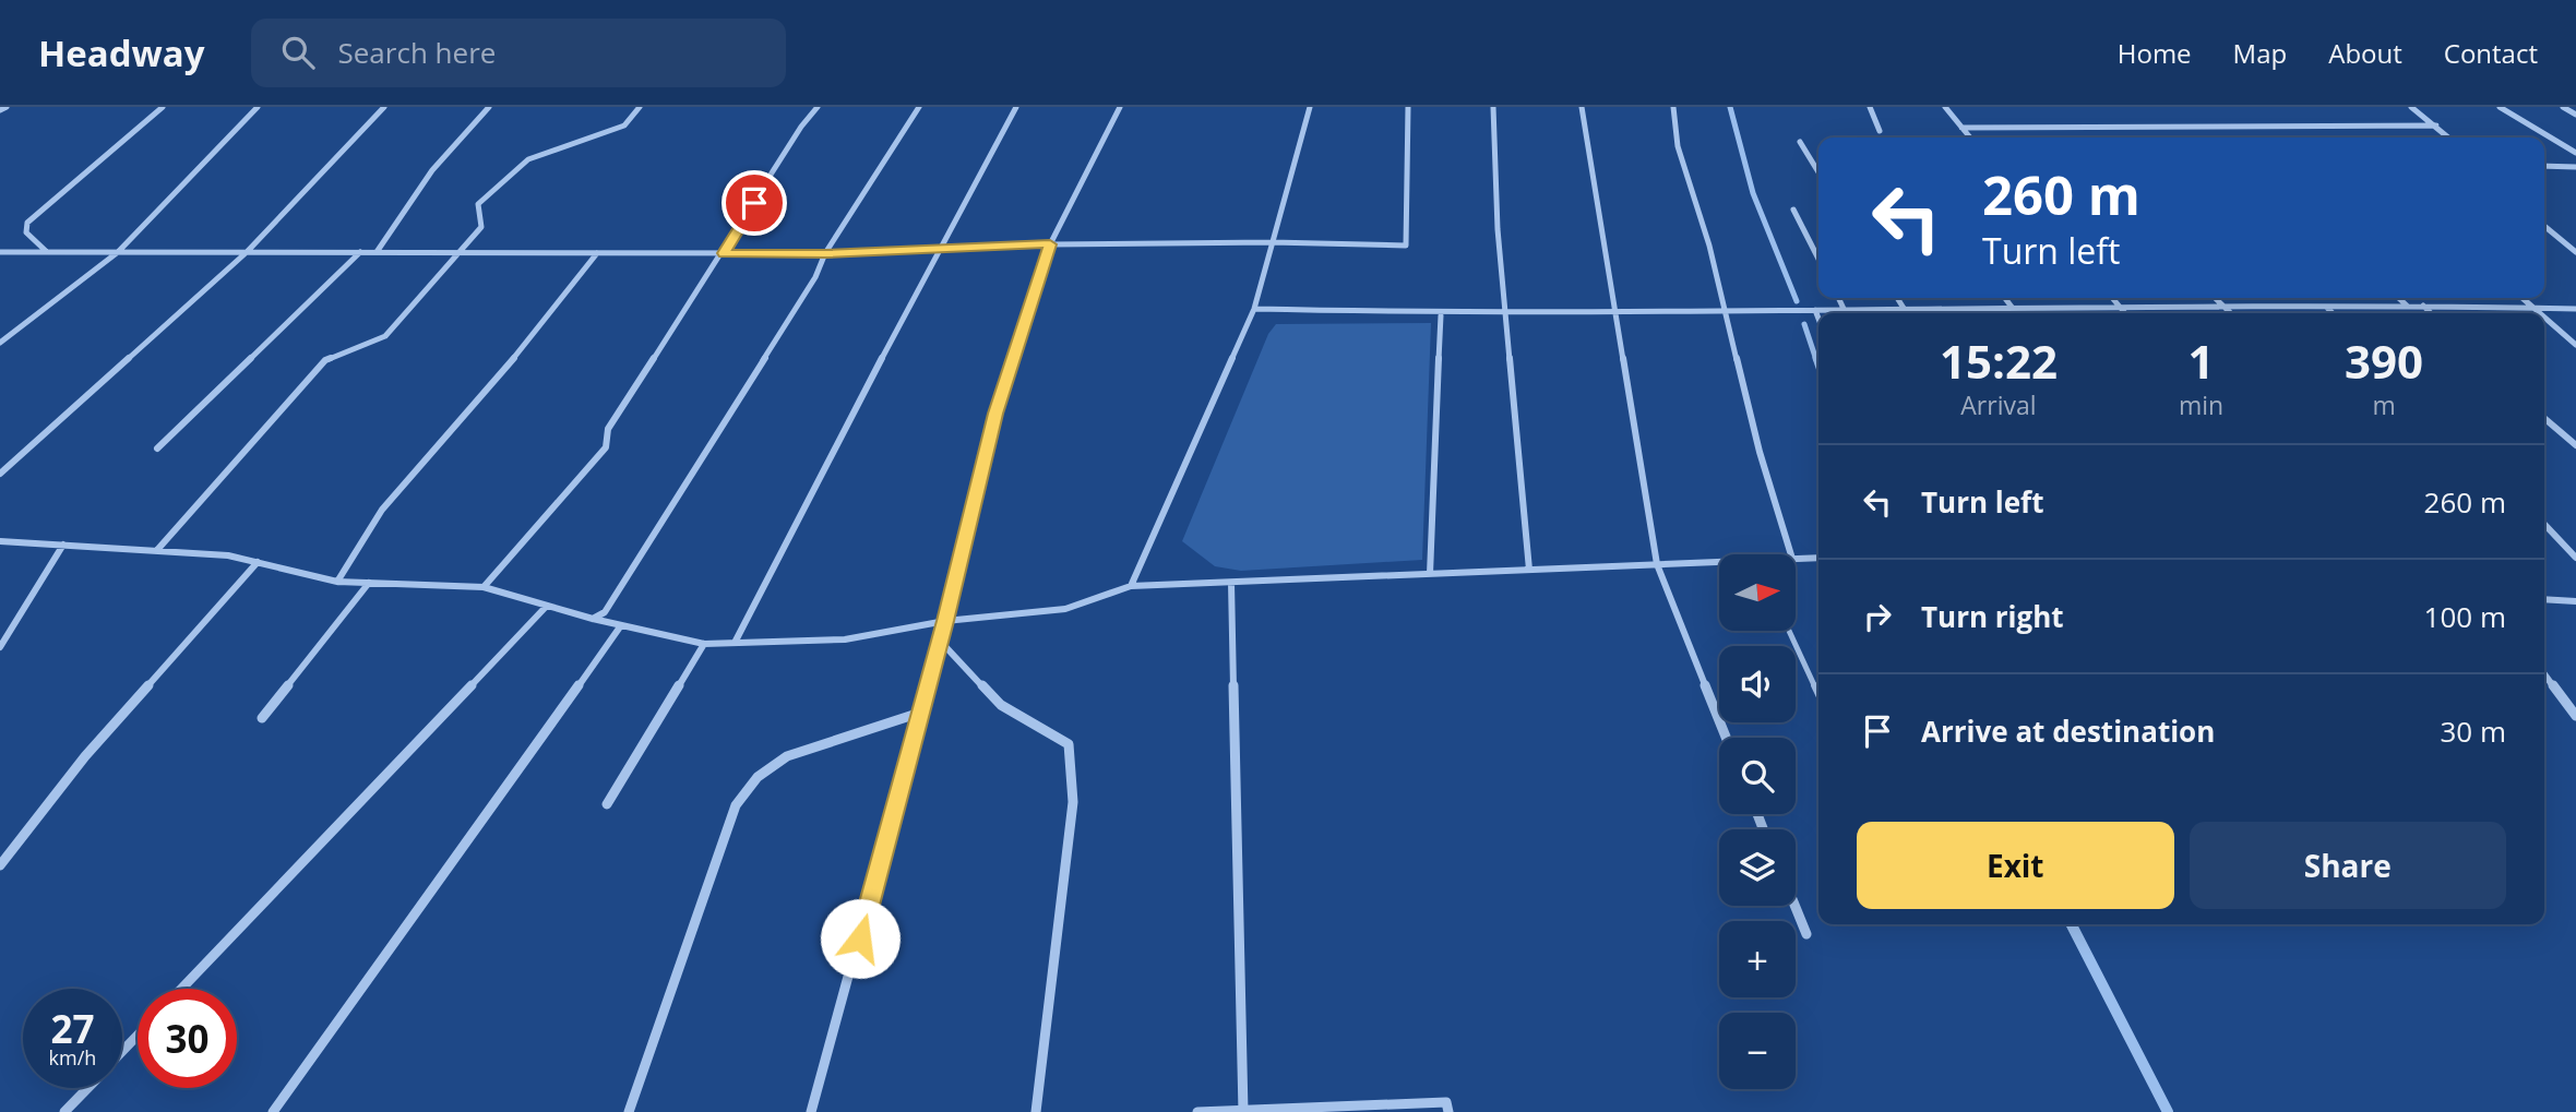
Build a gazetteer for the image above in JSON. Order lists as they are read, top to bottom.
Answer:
{
  "north": "right",
  "page": {
    "header": "Headway",
    "search": "Search here",
    "nav": [
      "Home",
      "Map",
      "About",
      "Contact"
    ],
    "turn": ["260 m", "Turn left"],
    "eta": [
      "15:22",
      "Arrival",
      "1",
      "min",
      "390",
      "m"
    ],
    "list": [
      {
        "name": "Turn left",
        "value": "260 m"
      },
      {
        "name": "Turn right",
        "value": "100 m"
      },
      {
        "name": "Arrive at destination",
        "value": "30 m"
      }
    ],
    "map_buttons": ["+", "−"],
    "buttons": ["Exit", "Share"],
    "speed": "27 km/h",
    "limit": "30"
  }
}
